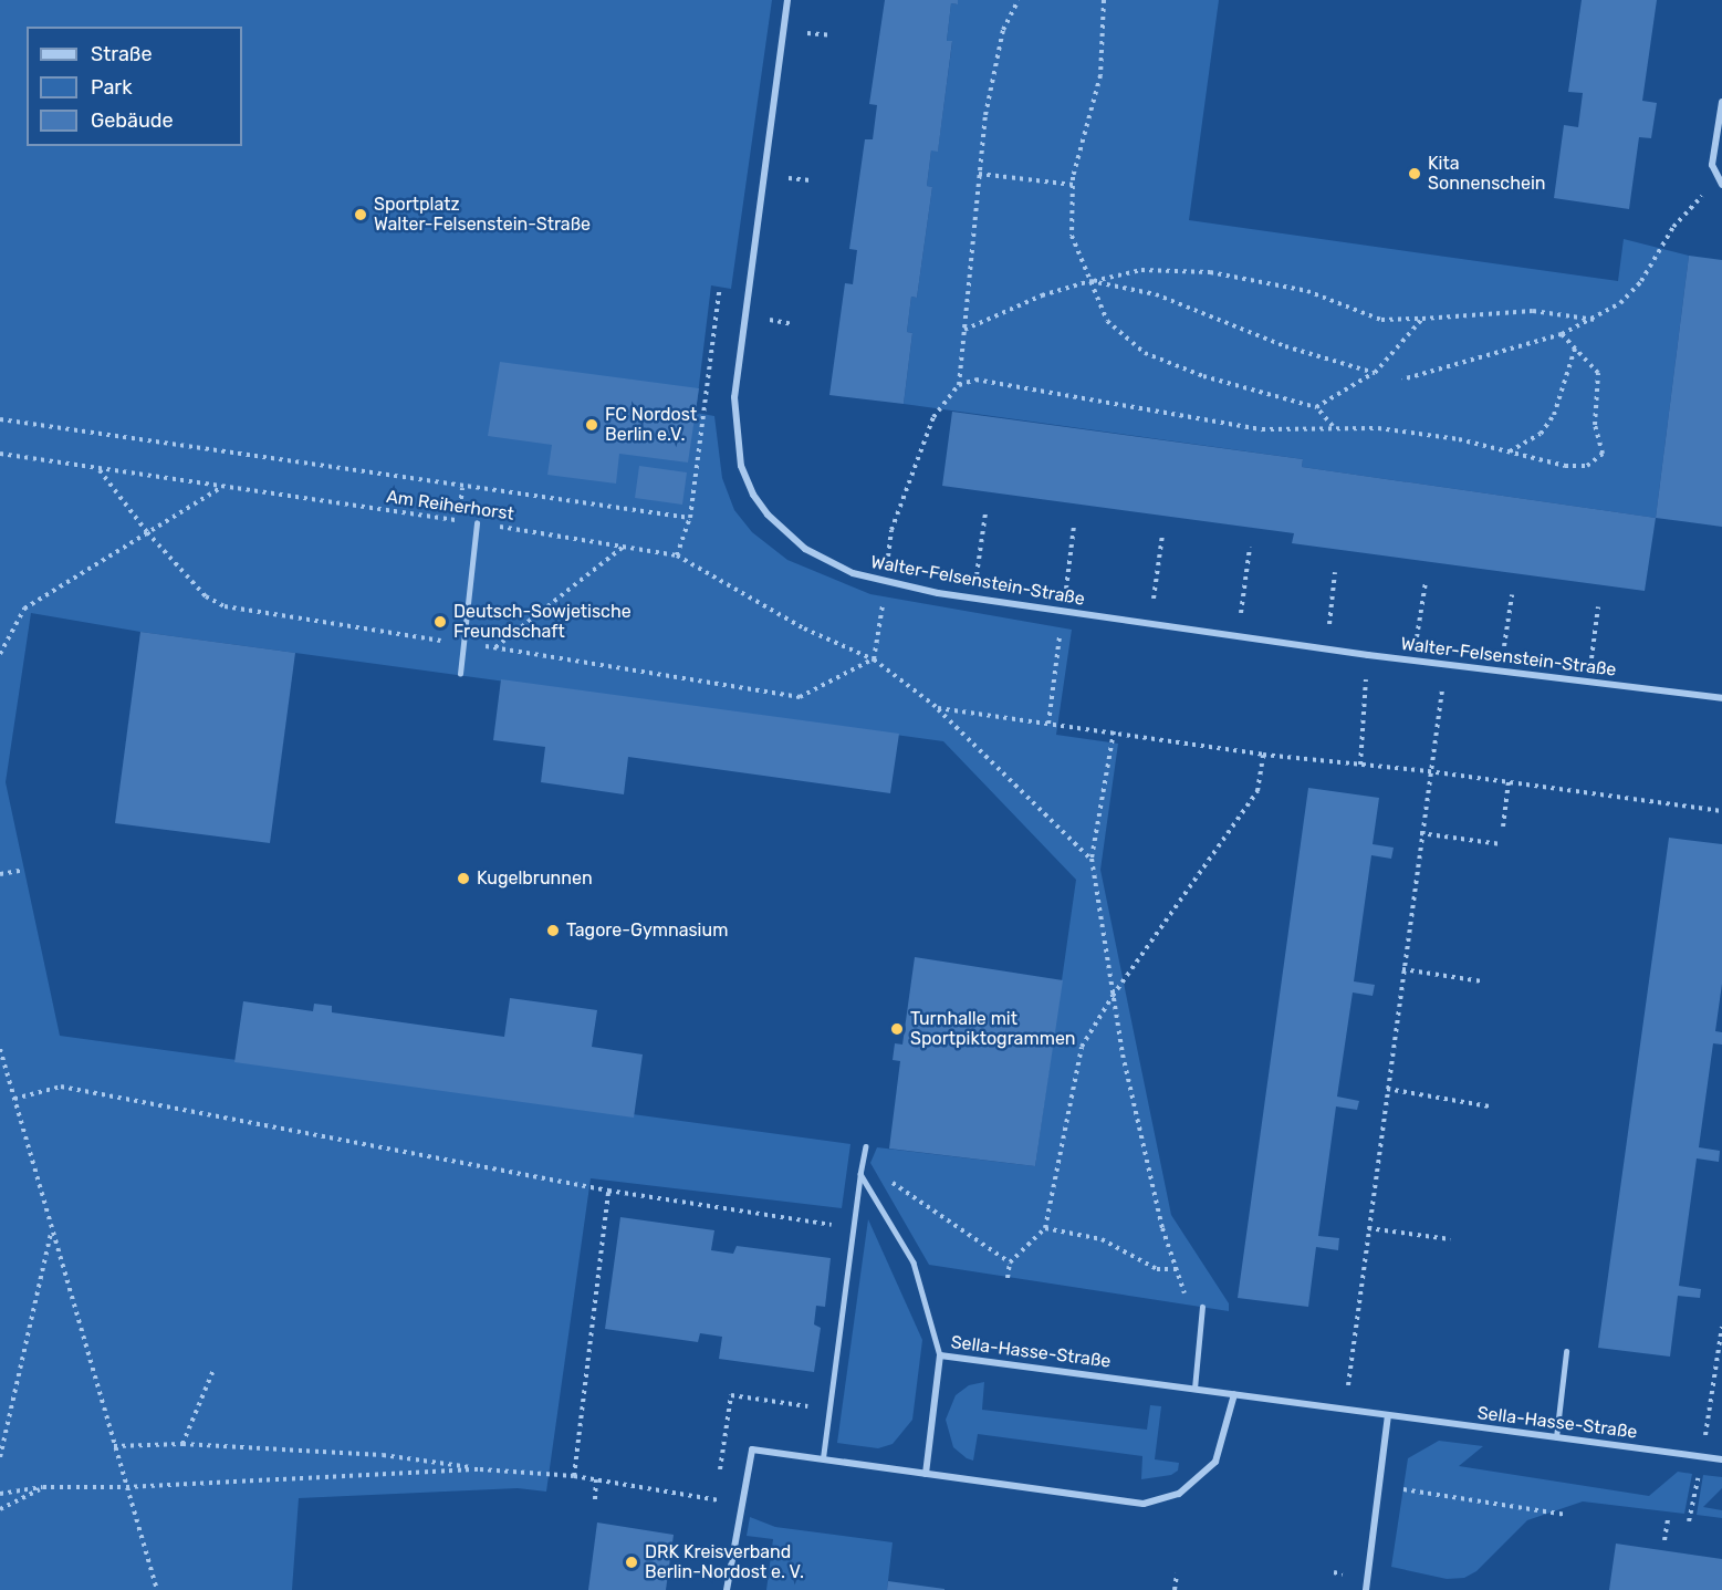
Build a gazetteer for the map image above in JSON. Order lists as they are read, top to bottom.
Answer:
{
  "streets": {
    "street": ["Walter-Felsenstein-Straße", "Sella-Hasse-Straße"],
    "path": ["Am Reiherhorst"]
  },
  "places": [
    "Kita Sonnenschein",
    "Sportplatz Walter-Felsenstein-Straße",
    "FC Nordost Berlin e.V.",
    "Deutsch-Sowjetische Freundschaft",
    "Kugelbrunnen",
    "Tagore-Gymnasium",
    "Turnhalle mit Sportpiktogrammen",
    "DRK Kreisverband Berlin-Nordost e. V."
  ],
  "legend": ["Straße", "Park", "Gebäude"]
}
